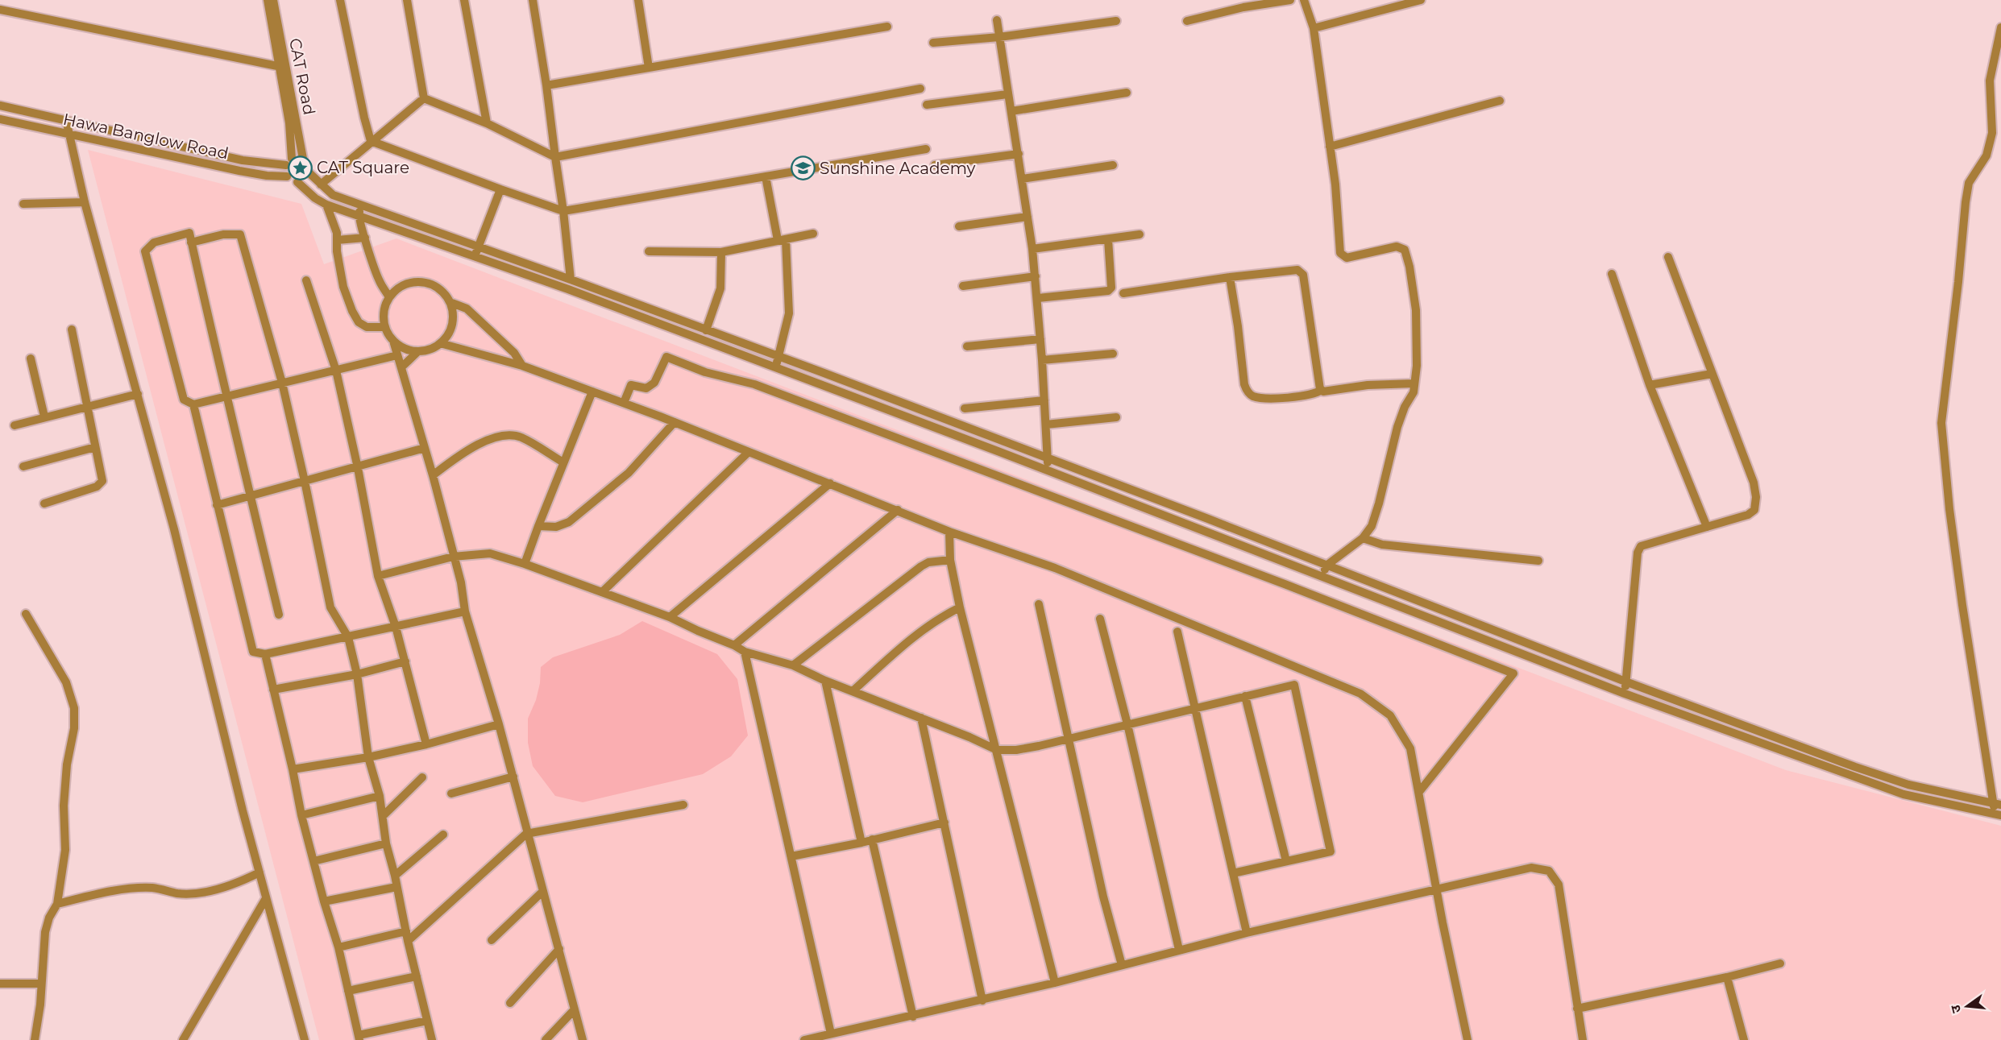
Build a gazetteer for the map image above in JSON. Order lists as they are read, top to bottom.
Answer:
{
  "streets": {
    "street": ["CAT Road", "Hawa Banglow Road"]
  },
  "crossings": [
    ["CAT Road", "Hawa Banglow Road"]
  ],
  "places": {
    "place": ["CAT Square"],
    "school or university": ["Sunshine Academy"]
  },
  "north": "left"
}
